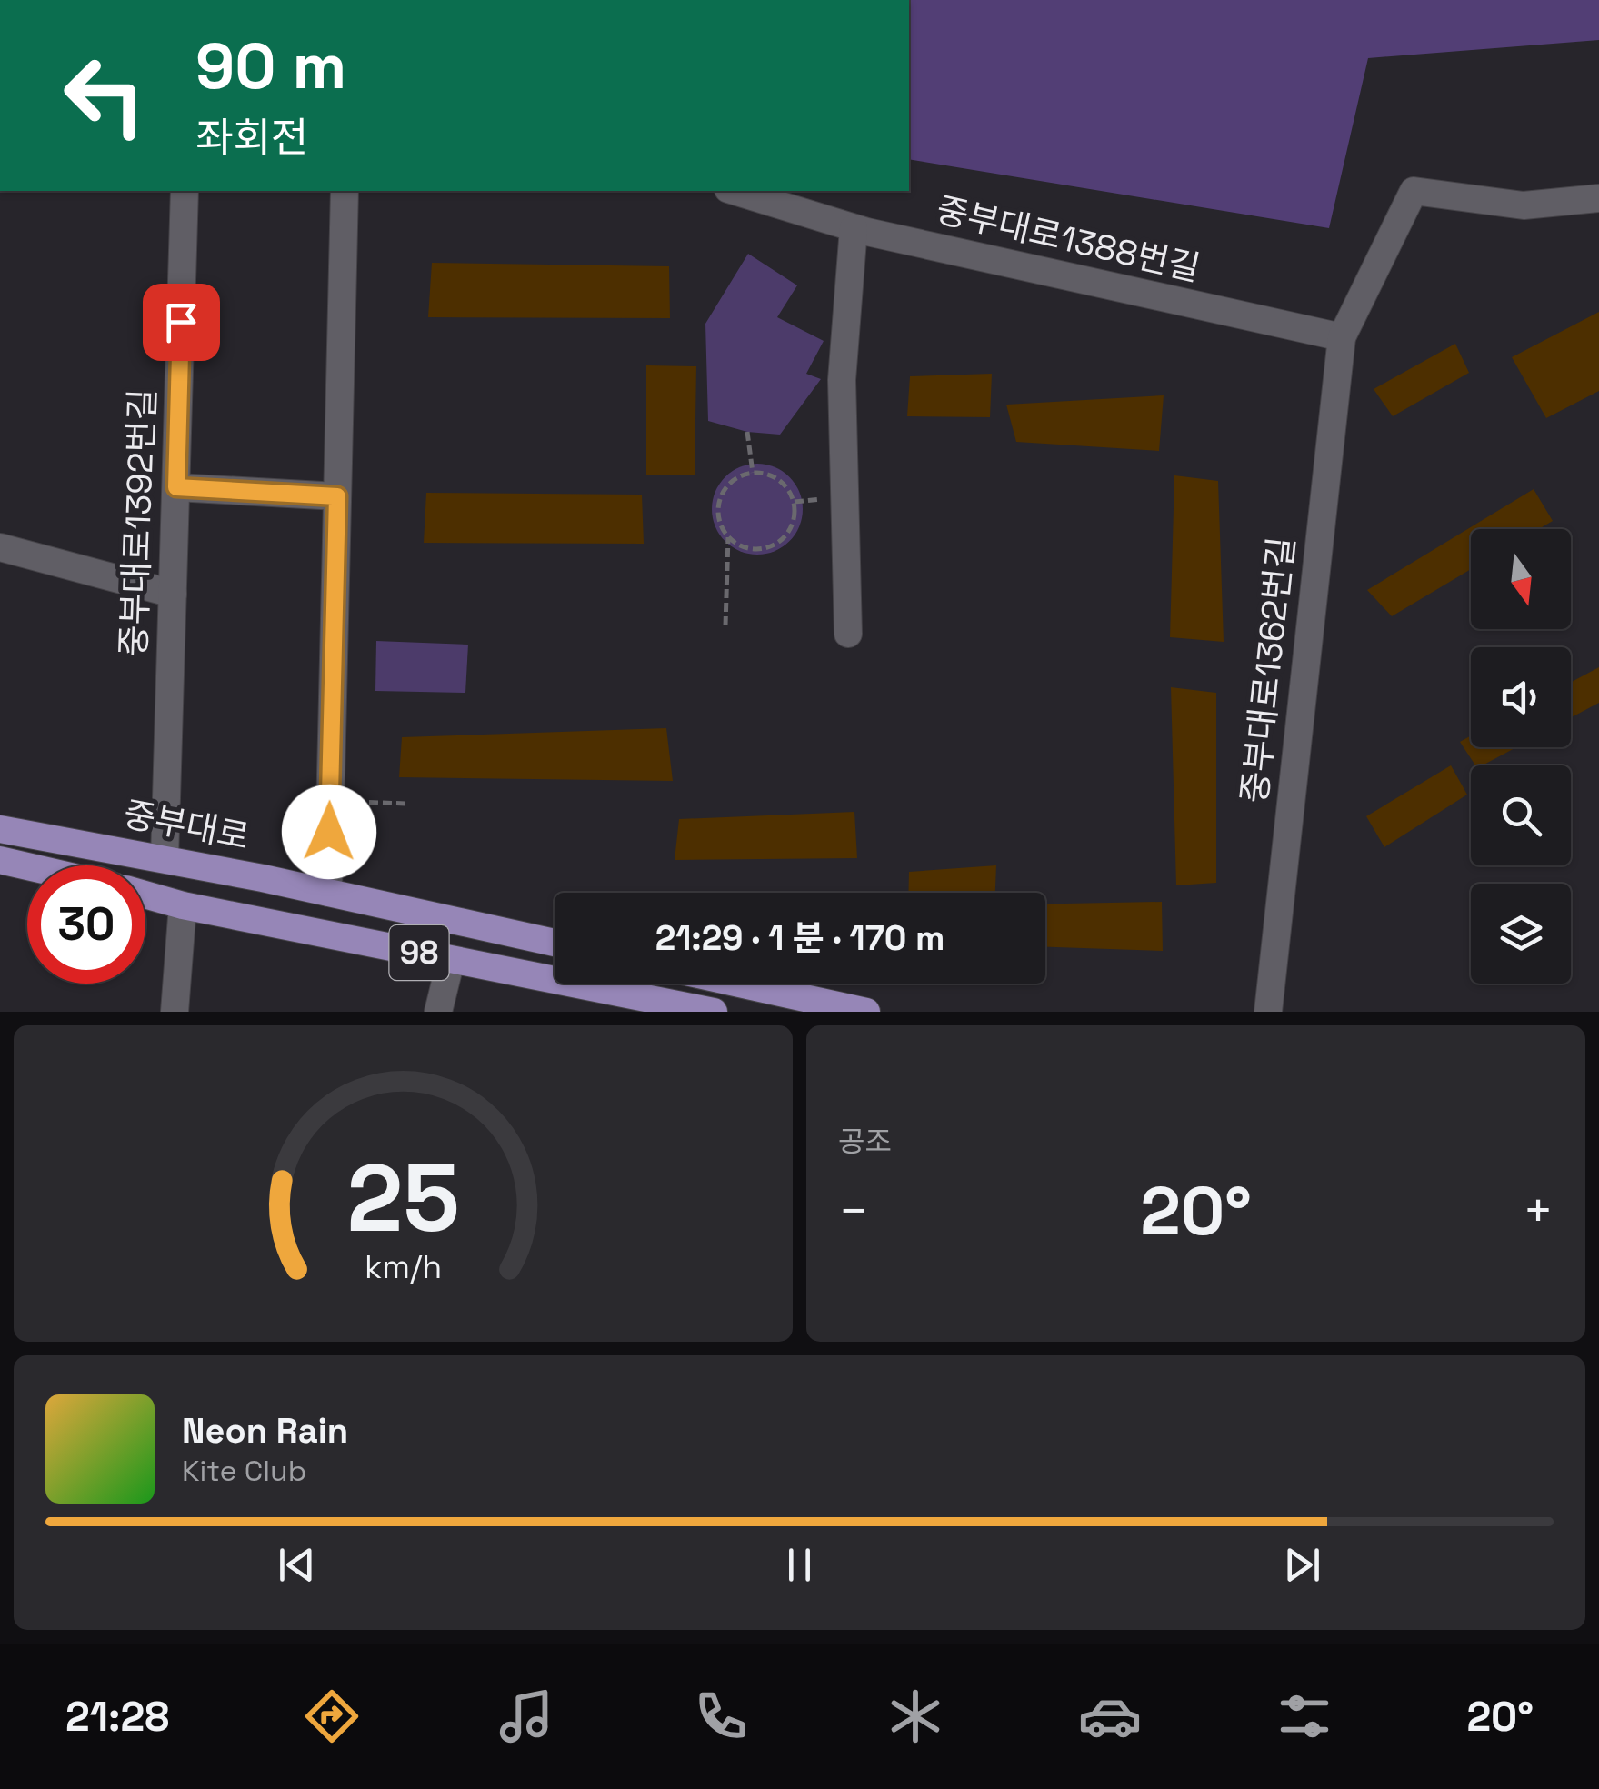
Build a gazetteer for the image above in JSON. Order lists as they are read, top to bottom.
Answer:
{
  "streets": {
    "main road": ["중부대로", "98"],
    "street": ["중부대로1388번길", "중부대로1392번길", "중부대로1362번길"]
  },
  "crossings": [
    ["중부대로1388번길", "중부대로1362번길"],
    ["중부대로1392번길", "중부대로"]
  ],
  "north": "bottom",
  "page": {
    "turn": ["90 m", "좌회전"],
    "limit": "30",
    "trip": "21:29 · 1 분 · 170 m",
    "tile": "공조",
    "heat": ["−", "20°", "+"],
    "song": ["Neon Rain", "Kite Club"],
    "tabs": ["21:28", "20°"],
    "gauge": ["25", "km/h"]
  }
}
